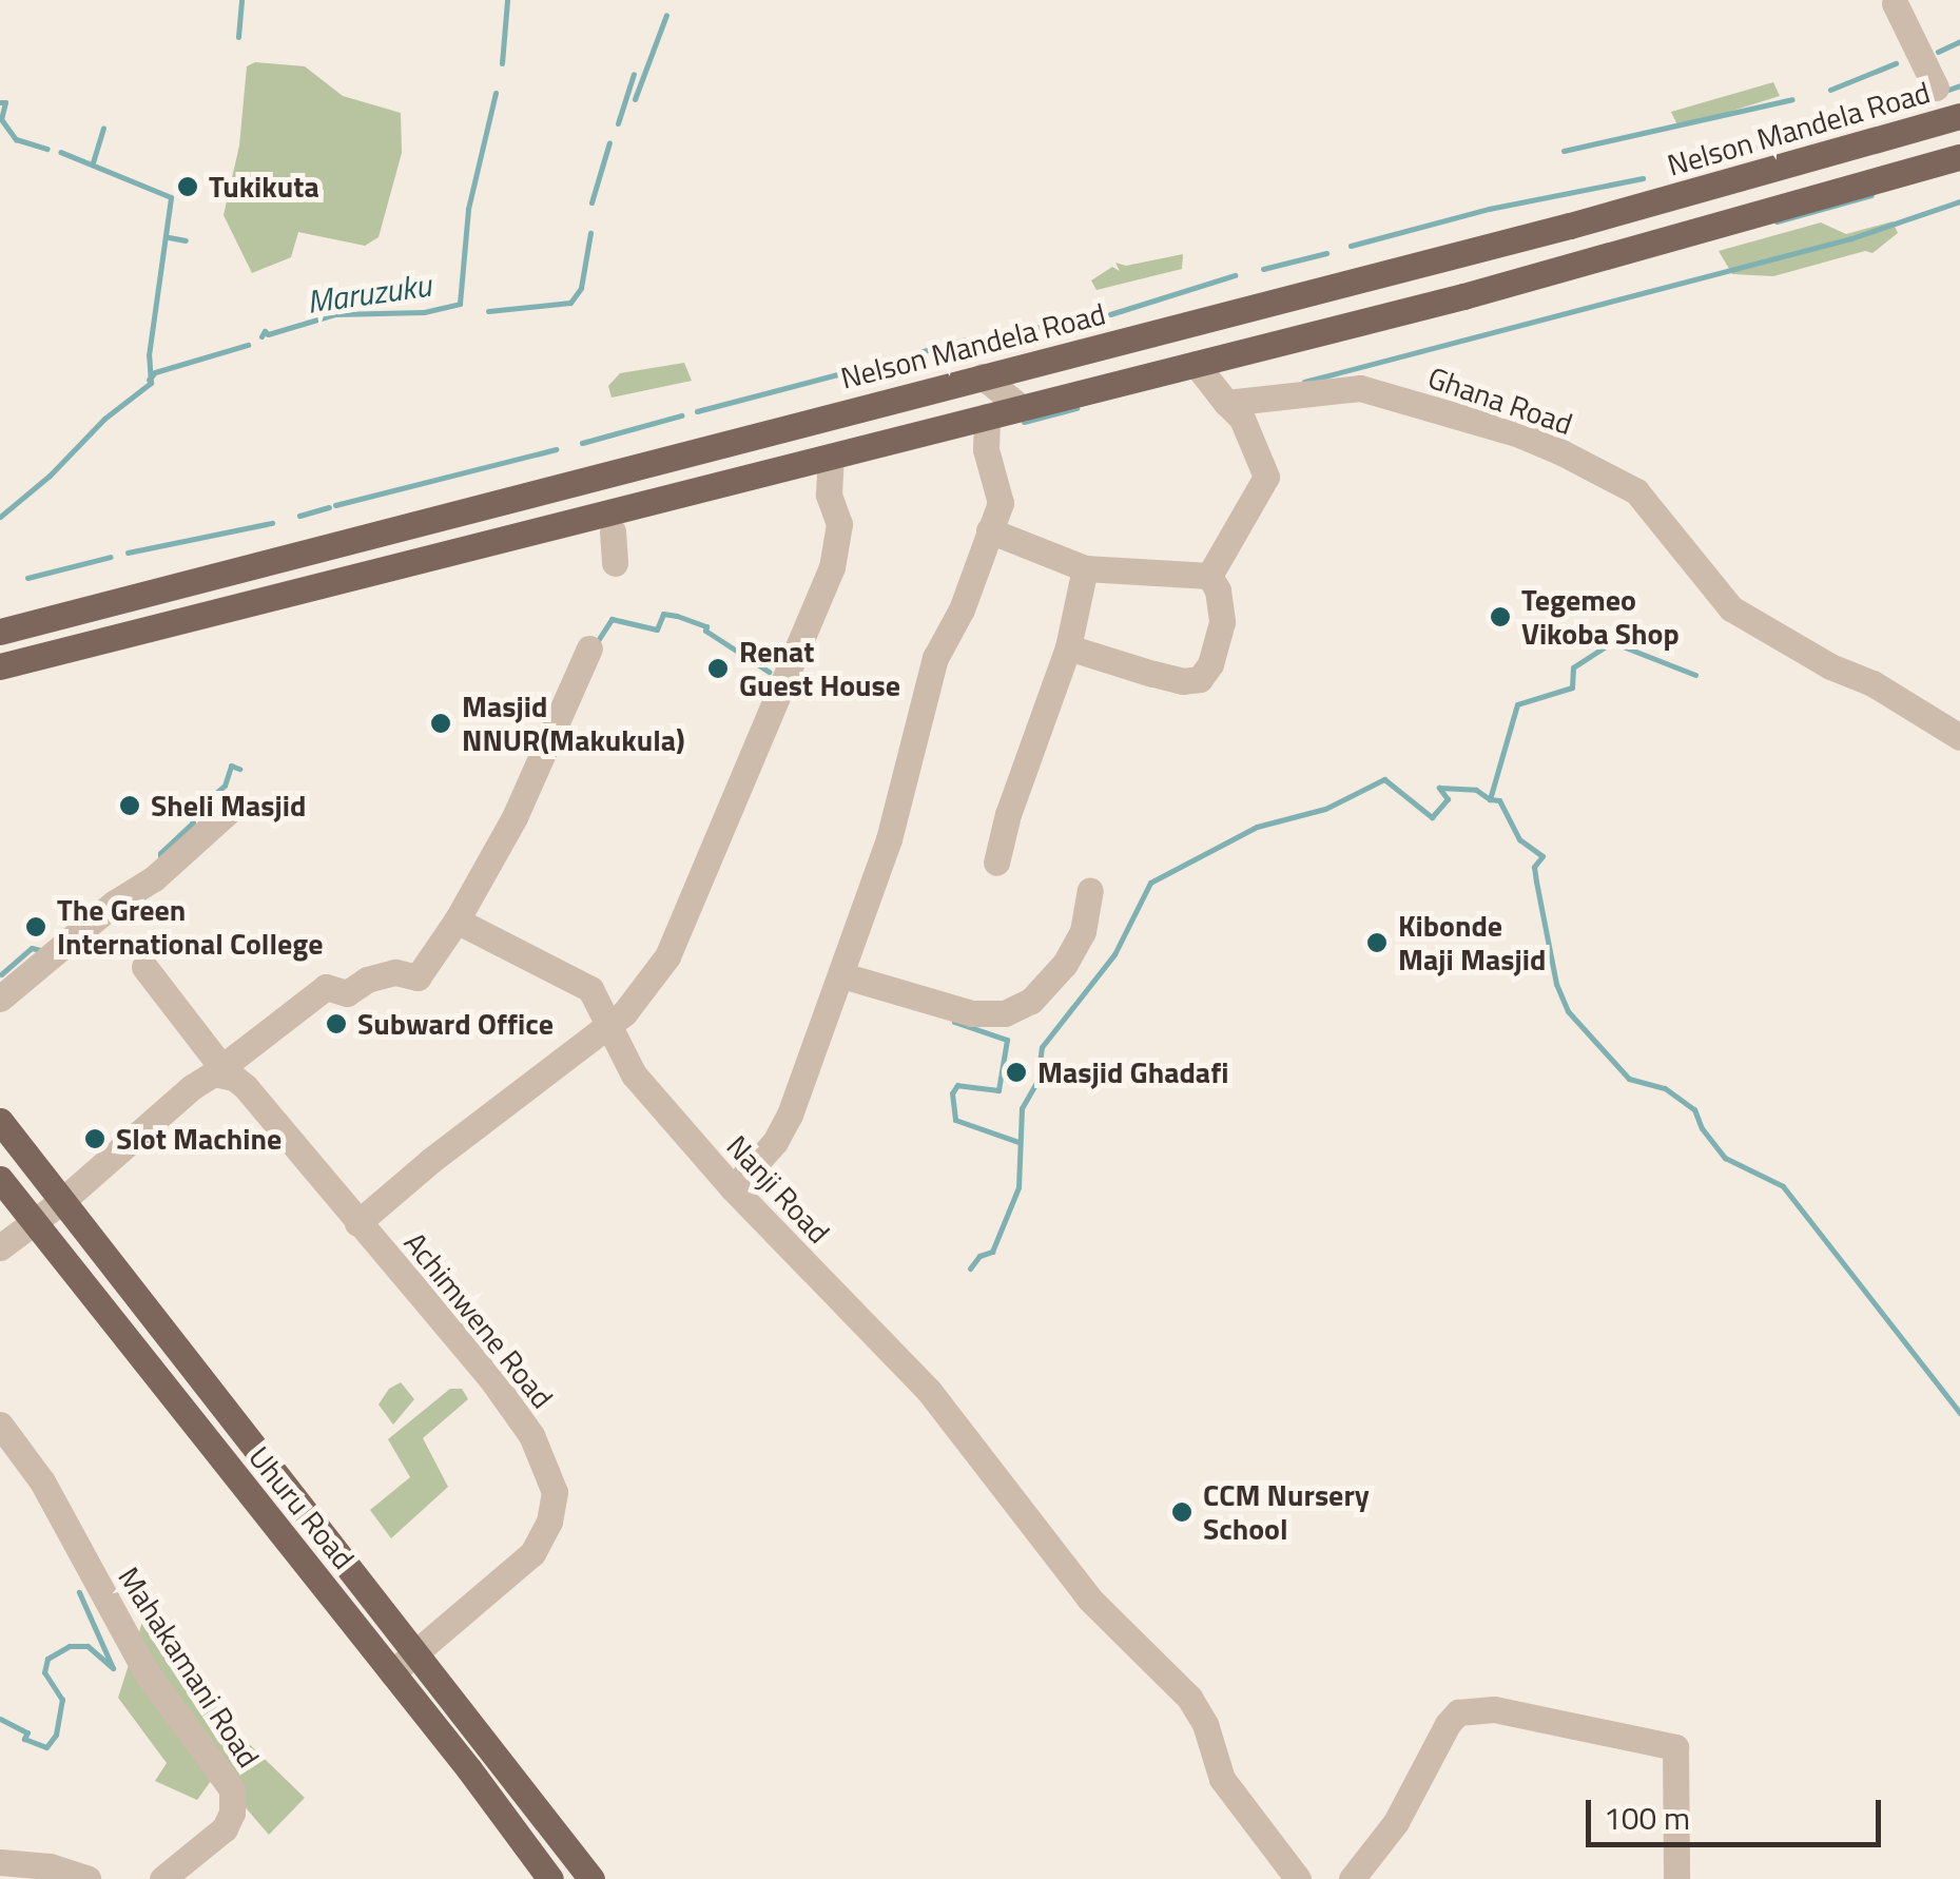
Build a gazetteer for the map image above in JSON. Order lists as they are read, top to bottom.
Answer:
{
  "streets": {
    "main road": ["Nelson Mandela Road", "Uhuru Road"],
    "street": [
      "Ghana Road",
      "Nanji Road",
      "Achimwene Road",
      "Mahakamani Road"
    ]
  },
  "crossings": [
    ["Achimwene Road", "Uhuru Road"]
  ],
  "water": ["Maruzuku"],
  "places": [
    "Tukikuta",
    "Tegemeo Vikoba Shop",
    "Renat Guest House",
    "Masjid NNUR(Makukula)",
    "Sheli Masjid",
    "The Green International College",
    "Kibonde Maji Masjid",
    "Subward Office",
    "Masjid Ghadafi",
    "Slot Machine",
    "CCM Nursery School"
  ],
  "scale_bar": "100 m"
}
